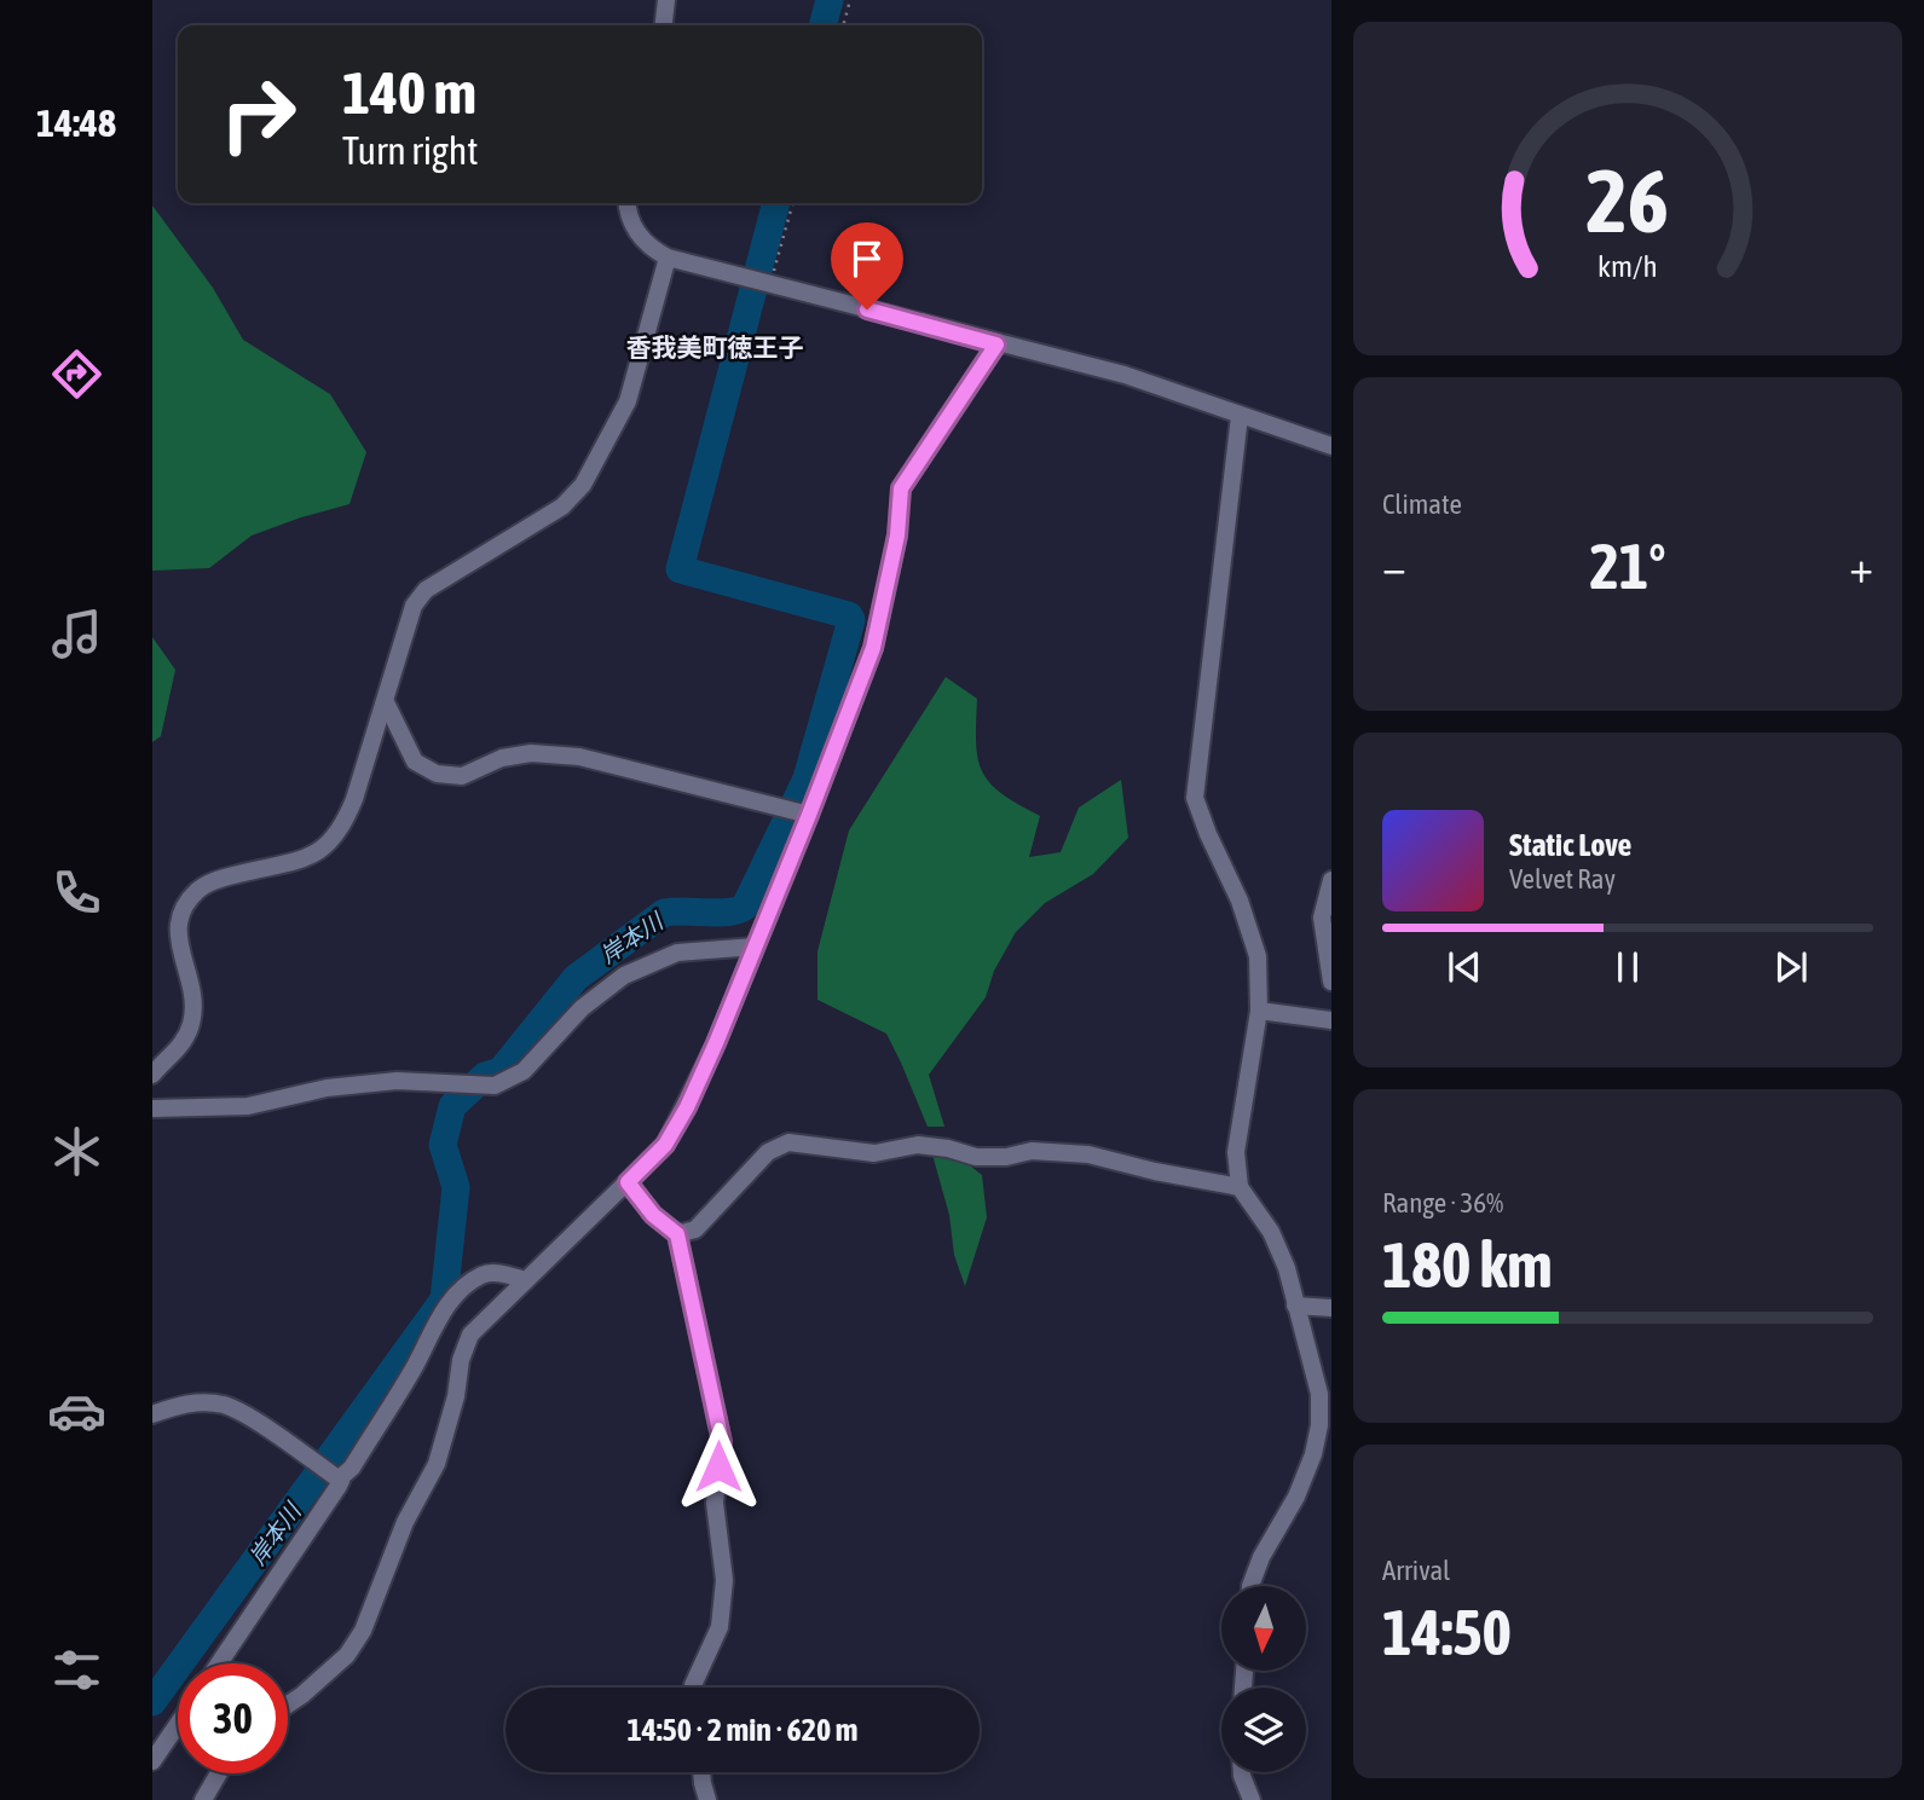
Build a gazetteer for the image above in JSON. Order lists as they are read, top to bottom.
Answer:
{
  "districts": ["香我美町徳王子"],
  "water": ["岸本川"],
  "north": "bottom",
  "page": {
    "tabs": "14:48",
    "turn": ["140 m", "Turn right"],
    "tile": [
      "Climate",
      ["Range · 36%", "180 km"],
      ["Arrival", "14:50"]
    ],
    "heat": ["−", "21°", "+"],
    "song": ["Static Love", "Velvet Ray"],
    "limit": "30",
    "trip": "14:50 · 2 min · 620 m",
    "gauge": ["26", "km/h"]
  }
}
